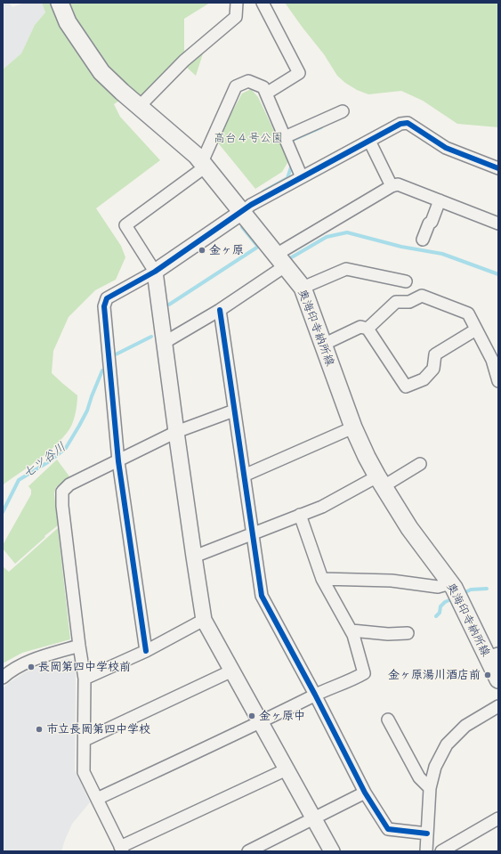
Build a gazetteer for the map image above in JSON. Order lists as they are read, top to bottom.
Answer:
{
  "streets": {
    "main road": ["奥海印寺納所線"]
  },
  "water": ["七ツ谷川"],
  "parks": ["高台４号公園"],
  "places": [
    "金ヶ原",
    "長岡第四中学校前",
    "金ヶ原湯川酒店前",
    "金ヶ原中",
    "市立長岡第四中学校"
  ]
}
